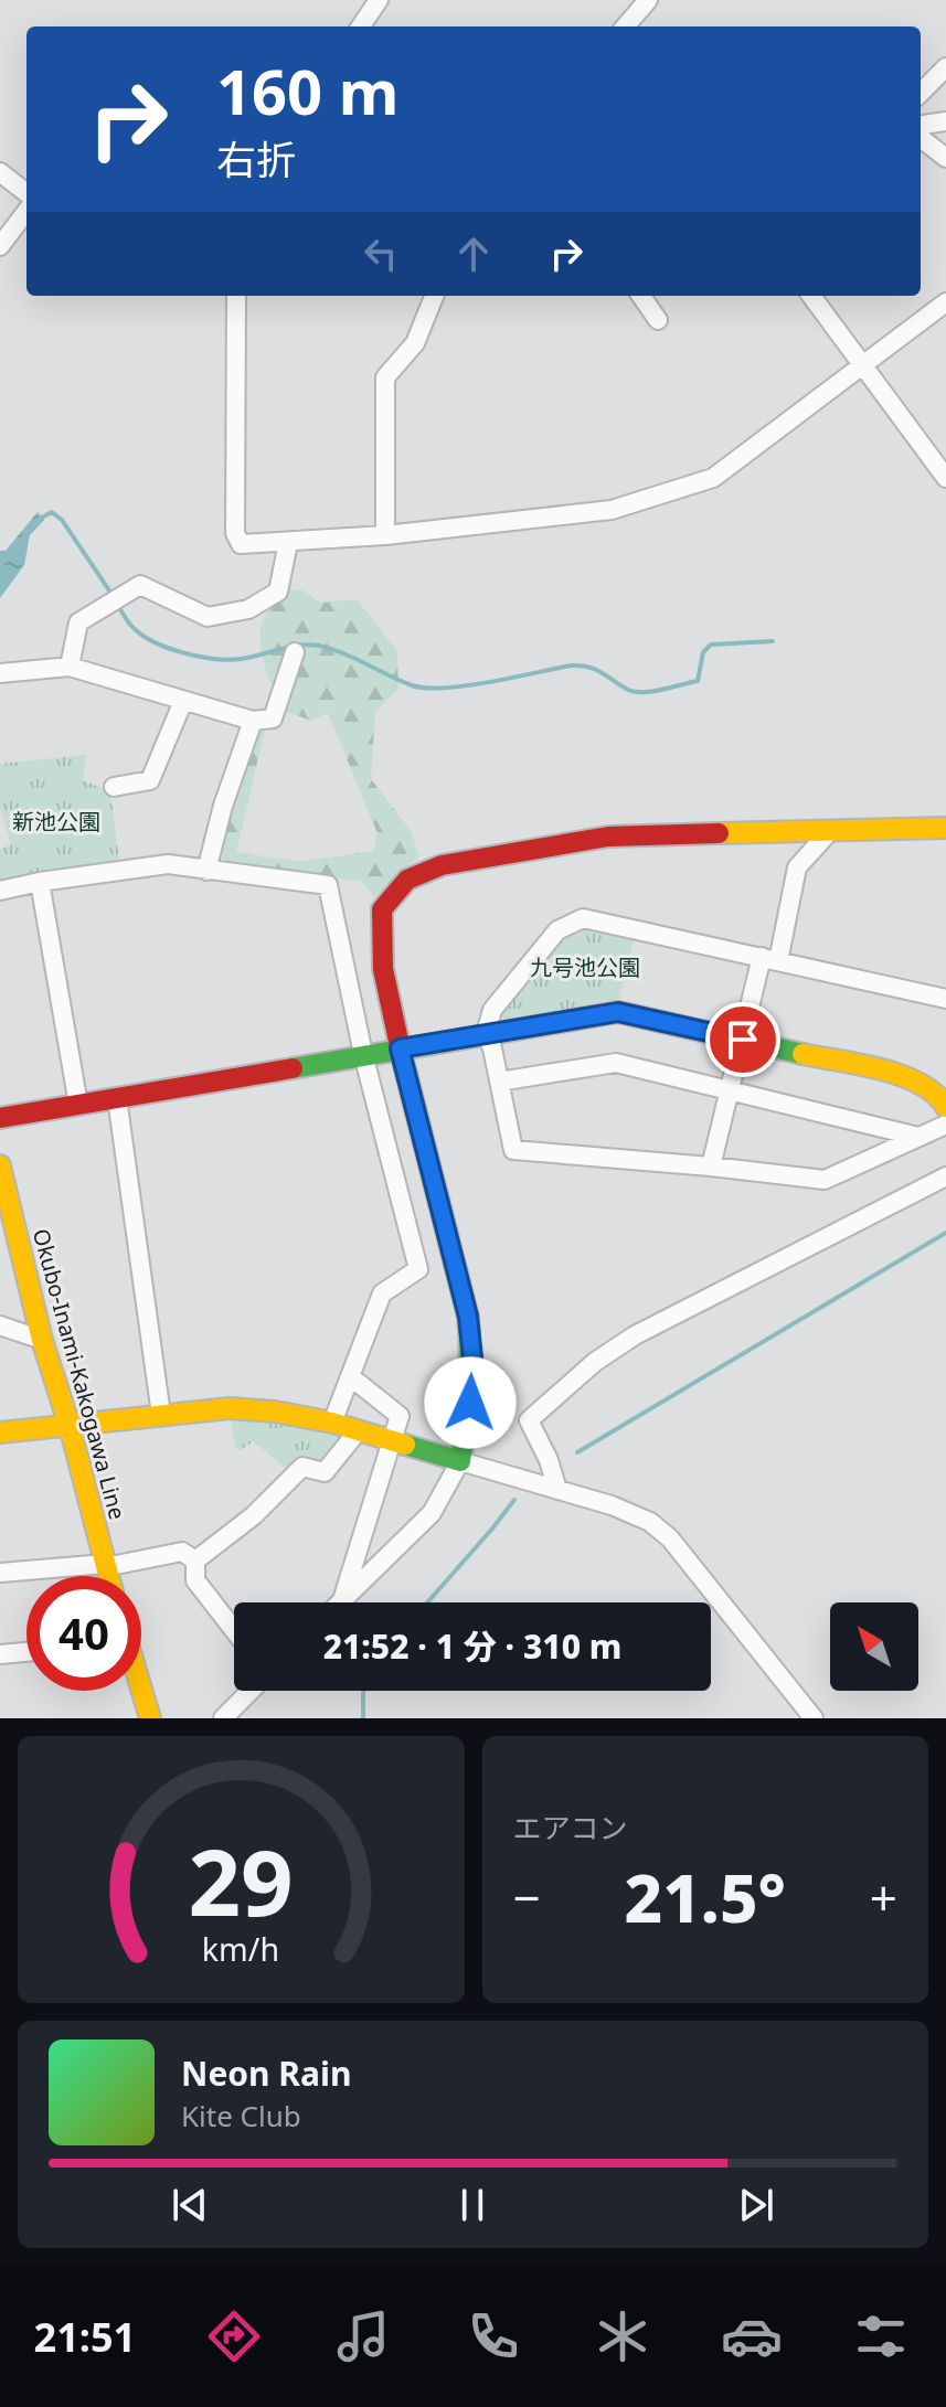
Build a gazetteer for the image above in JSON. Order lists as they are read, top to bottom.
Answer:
{
  "streets": {
    "street": ["Okubo-Inami-Kakogawa Line"]
  },
  "parks": ["新池公園", "九号池公園"],
  "north": "top left",
  "page": {
    "turn": ["160 m", "右折"],
    "limit": "40",
    "trip": "21:52 · 1 分 · 310 m",
    "tile": "エアコン",
    "heat": ["−", "21.5°", "+"],
    "song": ["Neon Rain", "Kite Club"],
    "tabs": "21:51",
    "gauge": ["29", "km/h"]
  }
}
